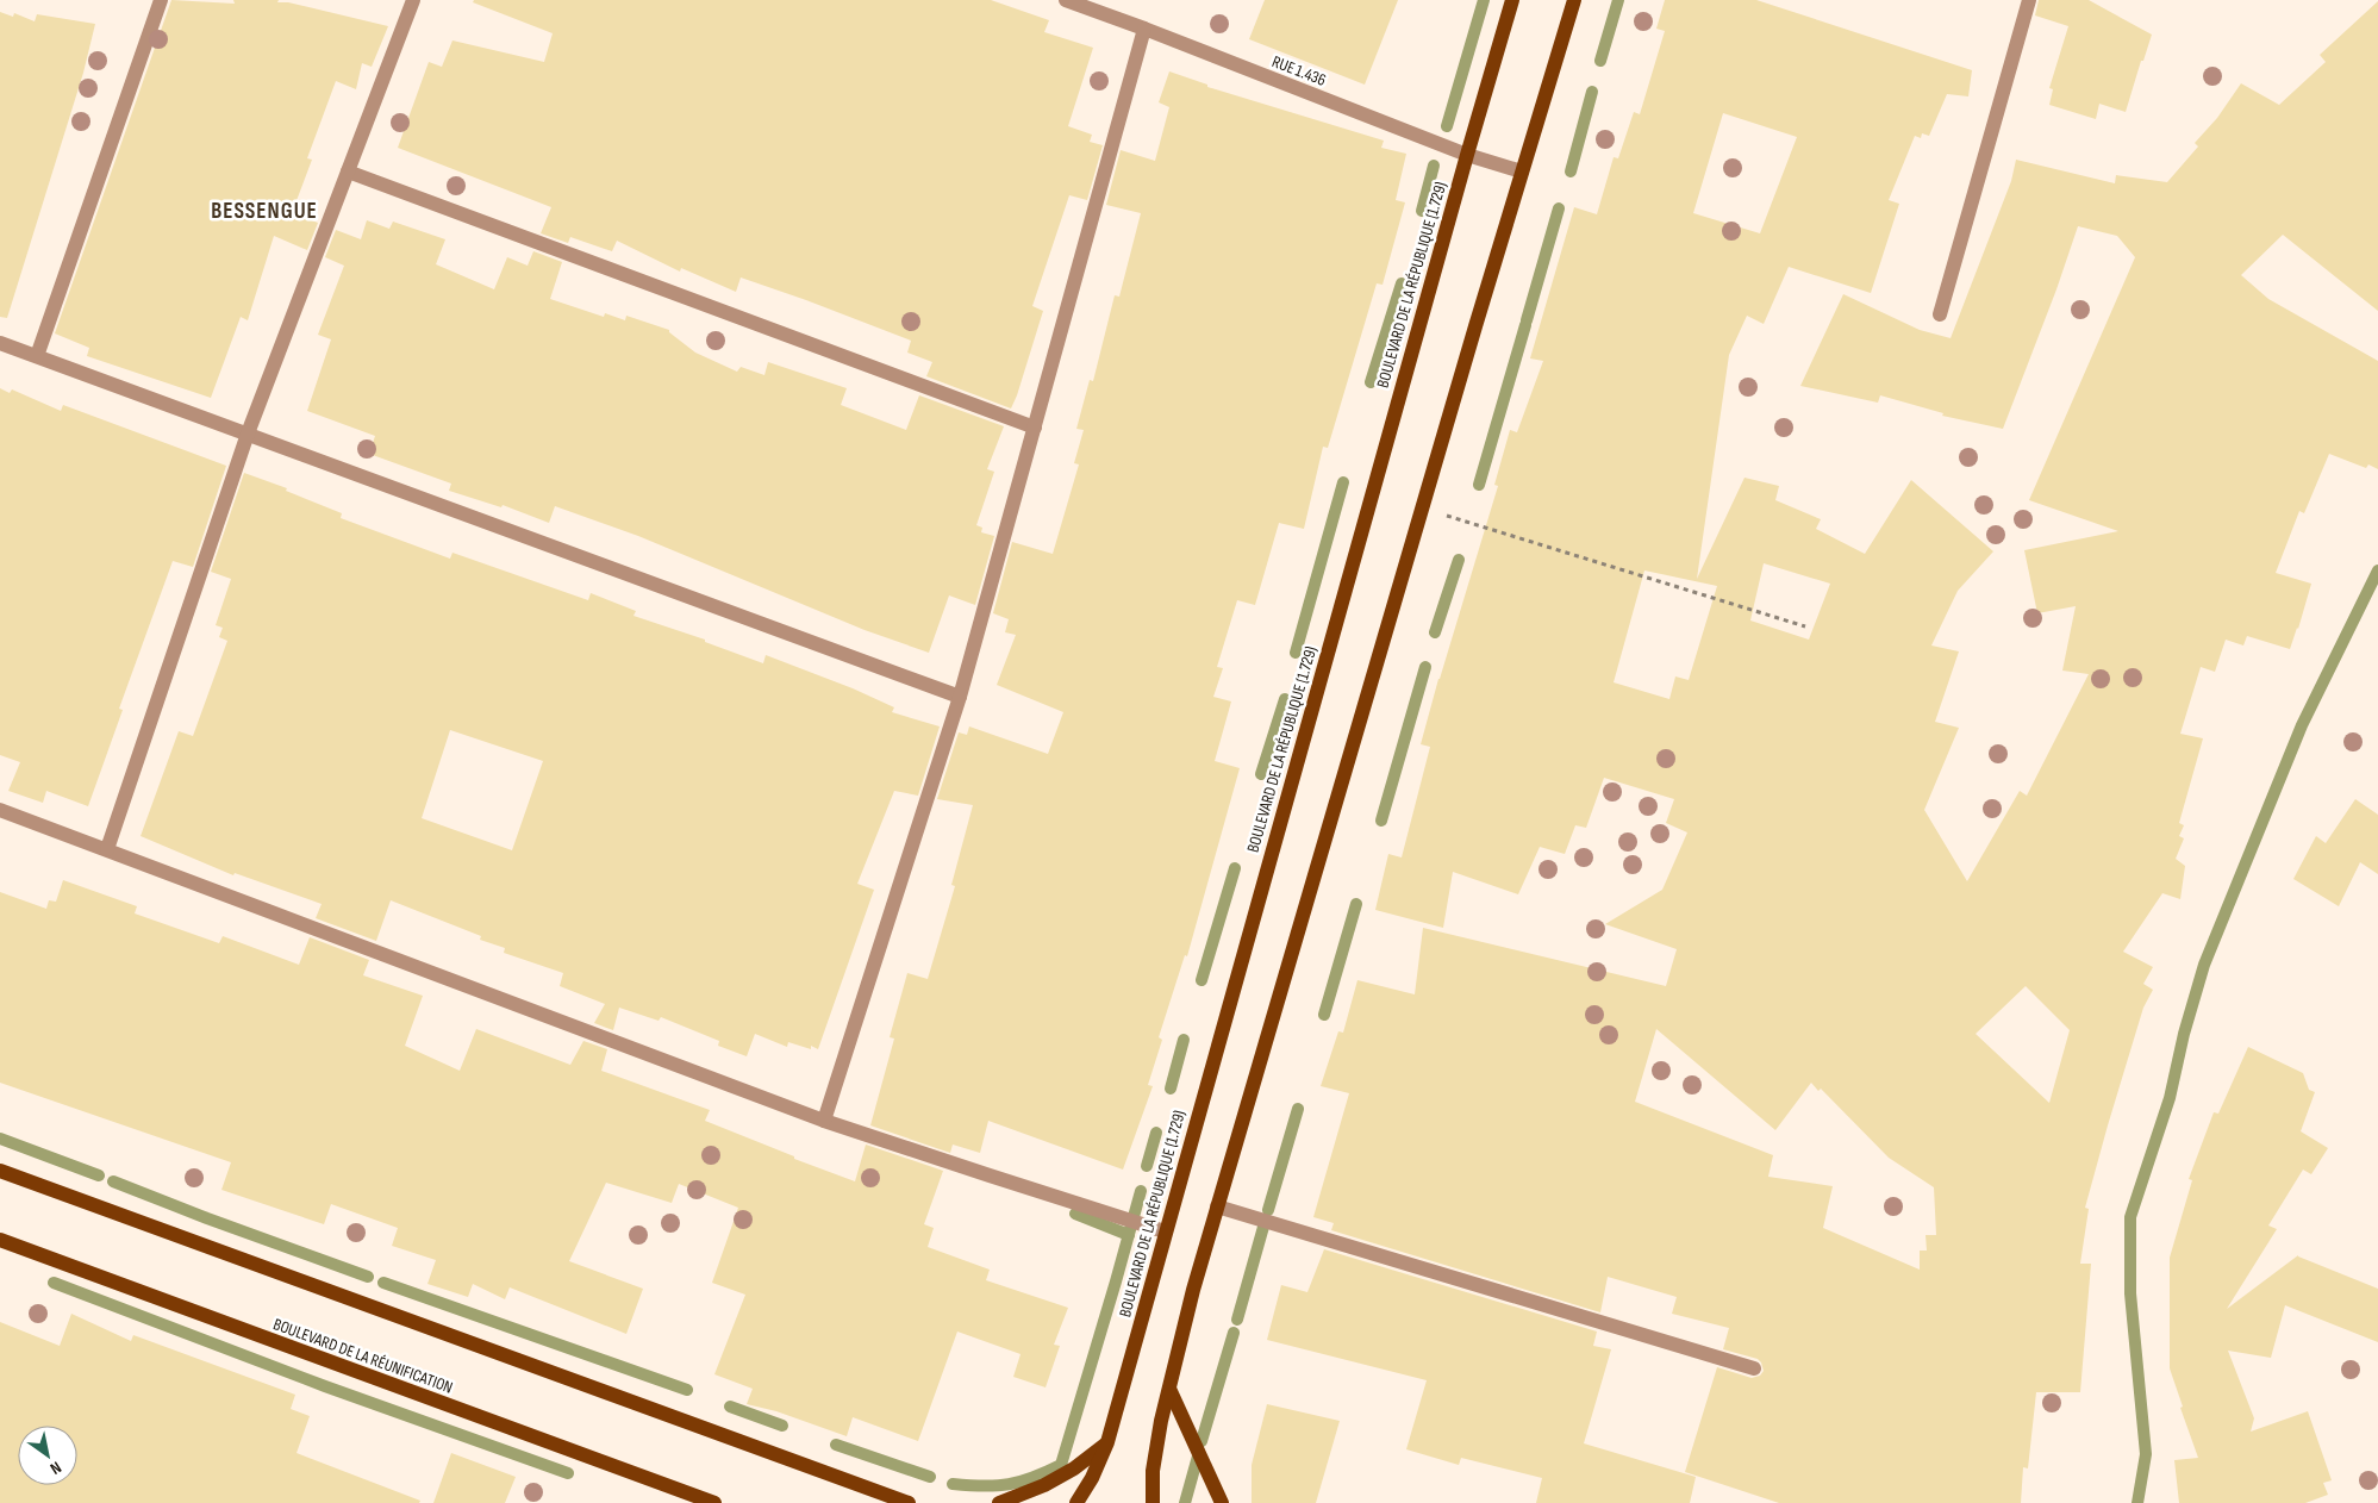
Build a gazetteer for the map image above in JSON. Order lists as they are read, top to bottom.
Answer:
{
  "streets": {
    "main road": ["BOULEVARD DE LA RÉPUBLIQUE (1.729)", "BOULEVARD DE LA RÉUNIFICATION"],
    "street": ["RUE 1.436"]
  },
  "crossings": [
    ["RUE 1.436", "BOULEVARD DE LA RÉPUBLIQUE (1.729)"]
  ],
  "districts": ["BESSENGUE"],
  "north": "bottom right"
}
